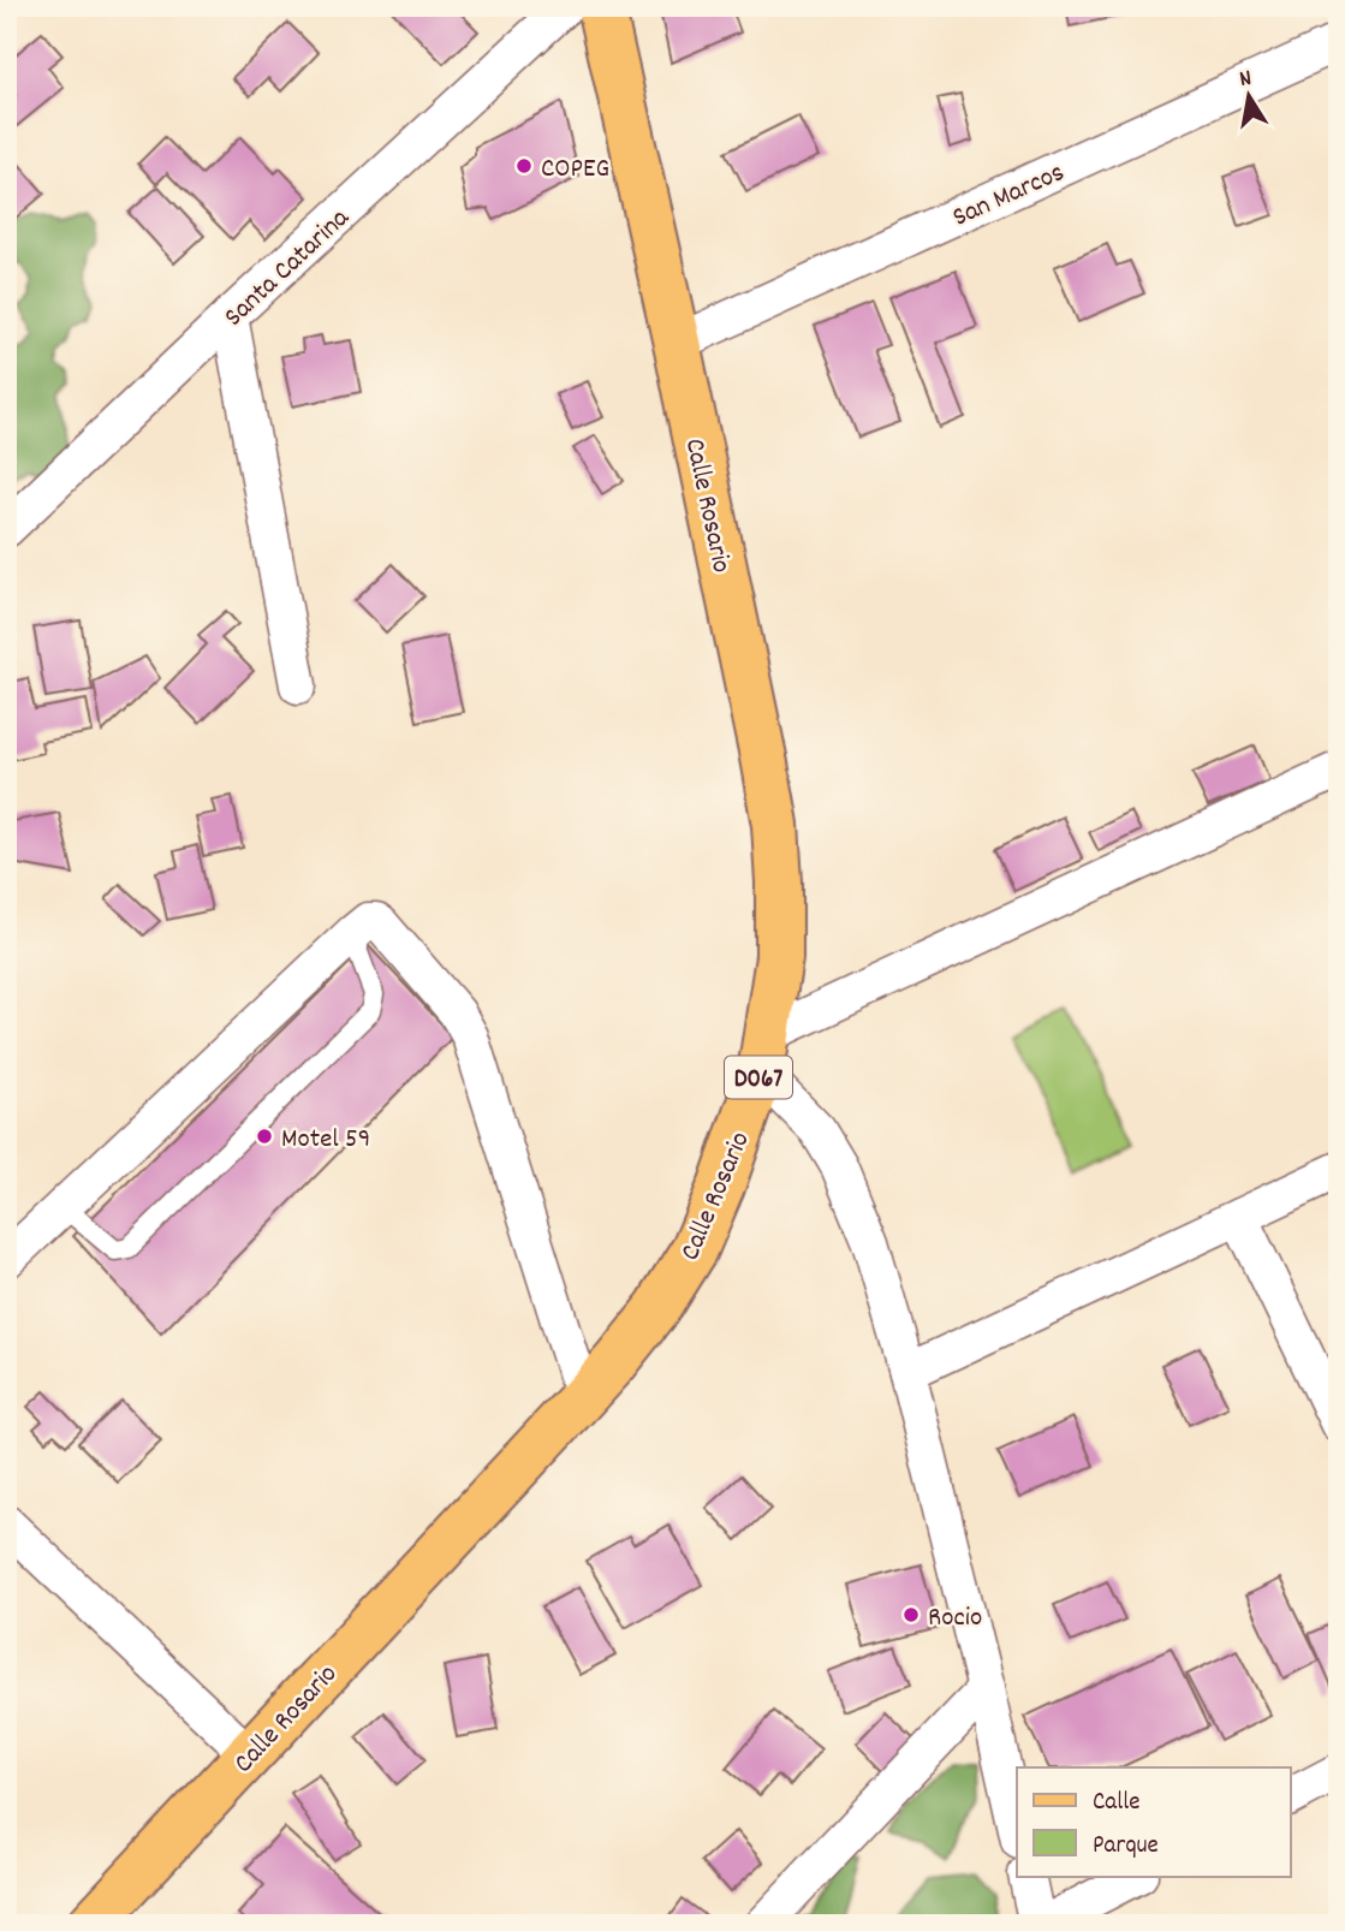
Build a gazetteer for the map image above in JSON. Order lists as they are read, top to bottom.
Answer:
{
  "streets": {
    "main road": ["Calle Rosario", "D067"],
    "street": ["San Marcos", "Santa Catarina"]
  },
  "crossings": [
    ["San Marcos", "Calle Rosario"]
  ],
  "places": ["COPEG", "Motel 59", "Rocio"],
  "legend": ["Calle", "Parque"],
  "north": "top"
}
